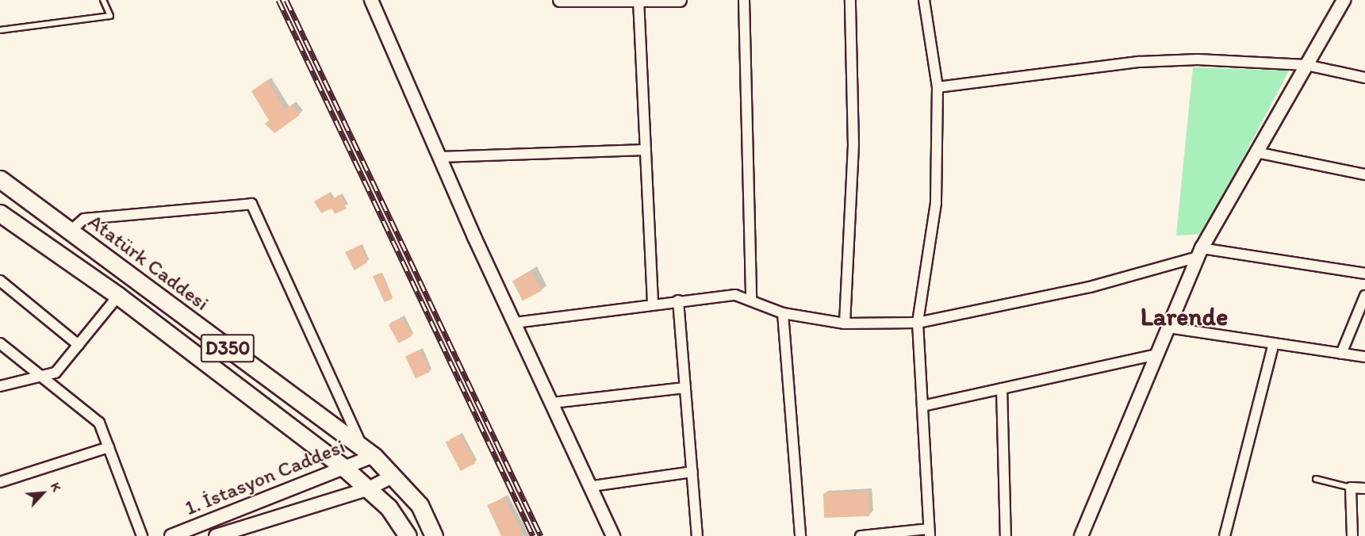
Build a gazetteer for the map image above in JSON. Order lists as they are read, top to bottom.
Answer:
{
  "streets": {
    "highway": ["Atatürk Caddesi", "D350"],
    "main road": ["1. İstasyon Caddesi"]
  },
  "crossings": [
    ["Atatürk Caddesi", "1. İstasyon Caddesi"],
    ["D350", "1. İstasyon Caddesi"]
  ],
  "districts": ["Larende"],
  "north": "top right"
}
